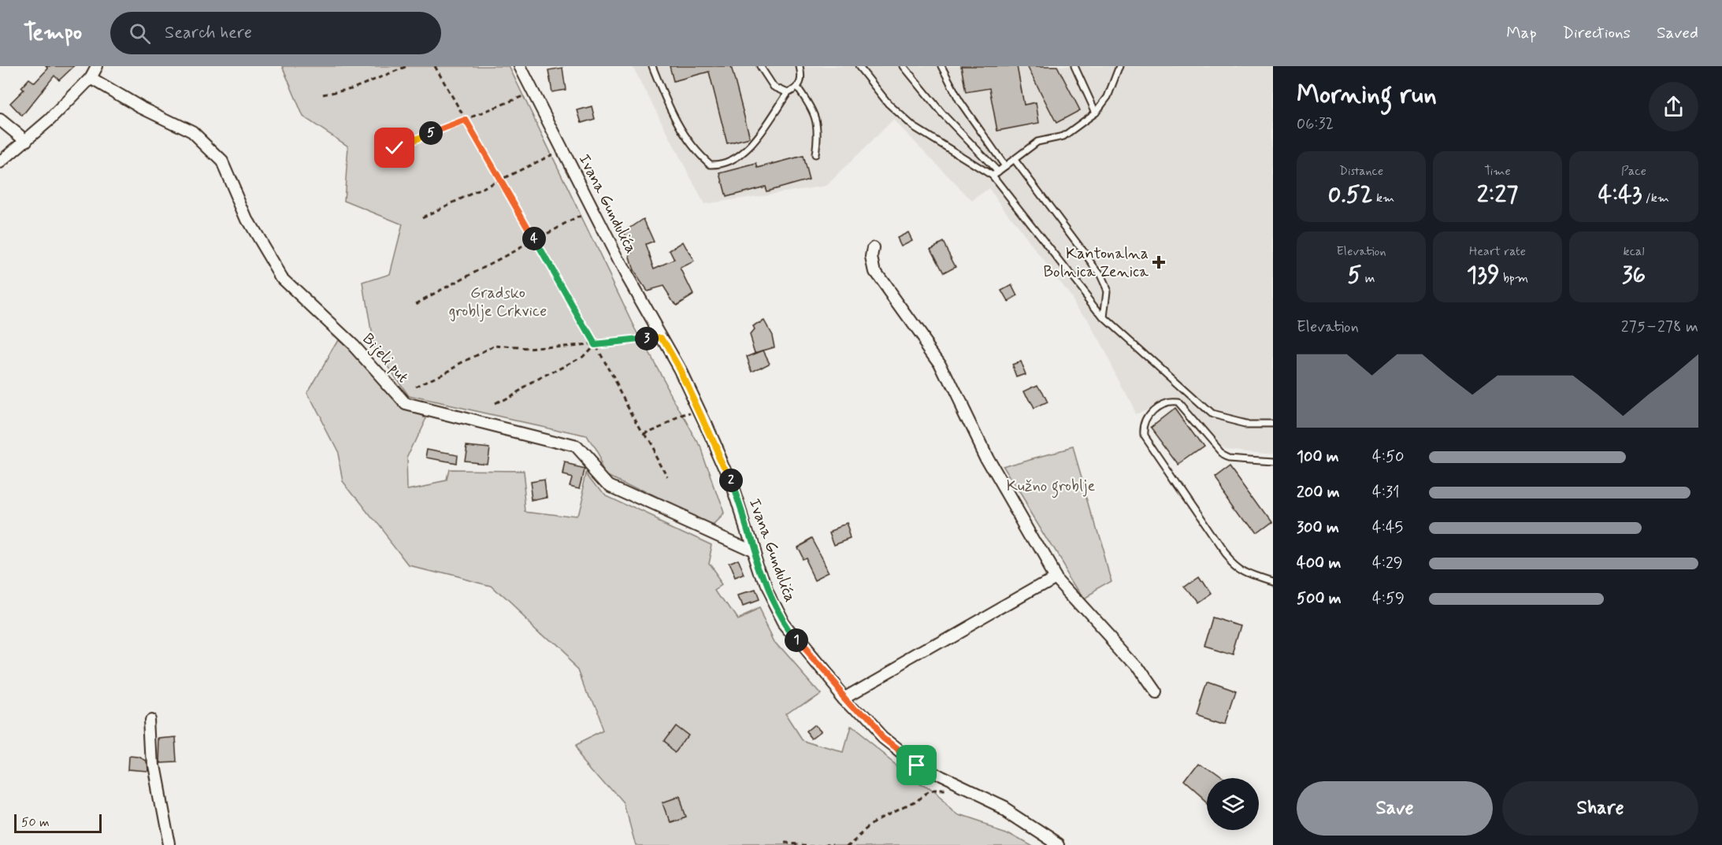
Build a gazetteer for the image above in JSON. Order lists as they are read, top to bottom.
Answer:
{
  "streets": {
    "street": ["Ivana Gundulića", "Bijeli put"]
  },
  "crossings": [
    ["Ivana Gundulića", "Bijeli put"]
  ],
  "parks": ["Gradsko groblje Crkvice", "Kužno groblje"],
  "places": {
    "health": ["Kantonalna Bolnica Zenica"]
  },
  "scale_bar": "50 m",
  "page": {
    "header": "Tempo",
    "search": "Search here",
    "nav": ["Map", "Directions", "Saved"],
    "heading": ["Morning run", "06:32"],
    "pins": [
      "5",
      "4",
      "3",
      "2",
      "1"
    ],
    "stats": [
      ["Distance", "0.52 km"],
      ["Time", "2:27"],
      ["Pace", "4:43 /km"],
      ["Elevation", "5 m"],
      ["Heart rate", "139 bpm"],
      ["kcal", "36"]
    ],
    "chart": ["Elevation", "275–278 m"],
    "list": [
      {
        "name": "100 m",
        "note": "4:50"
      },
      {
        "name": "200 m",
        "note": "4:31"
      },
      {
        "name": "300 m",
        "note": "4:45"
      },
      {
        "name": "400 m",
        "note": "4:29"
      },
      {
        "name": "500 m",
        "note": "4:59"
      }
    ],
    "buttons": ["Save", "Share"],
    "scale": "50 m"
  }
}
